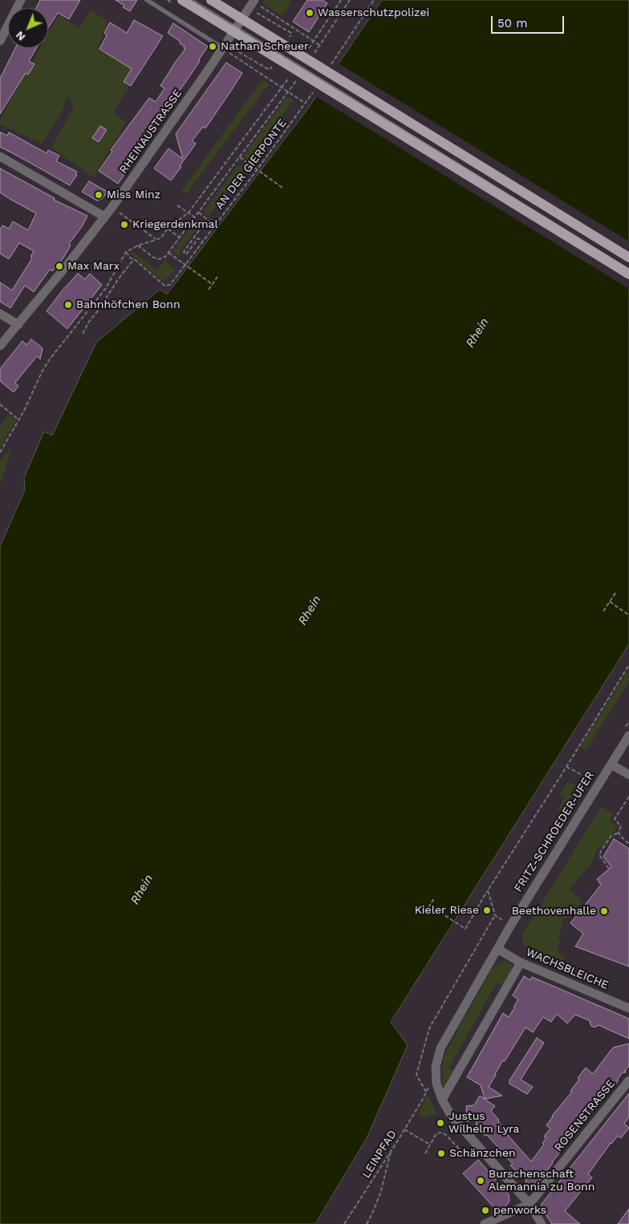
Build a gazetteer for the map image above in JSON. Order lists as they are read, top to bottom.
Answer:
{
  "streets": {
    "street": [
      "RHEINAUSTRASSE",
      "FRITZ-SCHROEDER-UFER",
      "WACHSBLEICHE",
      "ROSENSTRASSE"
    ],
    "path": ["AN DER GIERPONTE", "LEINPFAD"]
  },
  "crossings": [
    ["FRITZ-SCHROEDER-UFER", "WACHSBLEICHE"],
    ["FRITZ-SCHROEDER-UFER", "ROSENSTRASSE"]
  ],
  "water": ["Rhein"],
  "places": [
    "Wasserschutzpolizei",
    "Nathan Scheuer",
    "Miss Minz",
    "Kriegerdenkmal",
    "Max Marx",
    "Bahnhöfchen Bonn",
    "Kieler Riese",
    "Beethovenhalle",
    "Justus Wilhelm Lyra",
    "Schänzchen",
    "Burschenschaft Alemannia zu Bonn",
    "penworks"
  ],
  "scale_bar": "50 m",
  "north": "bottom left"
}
